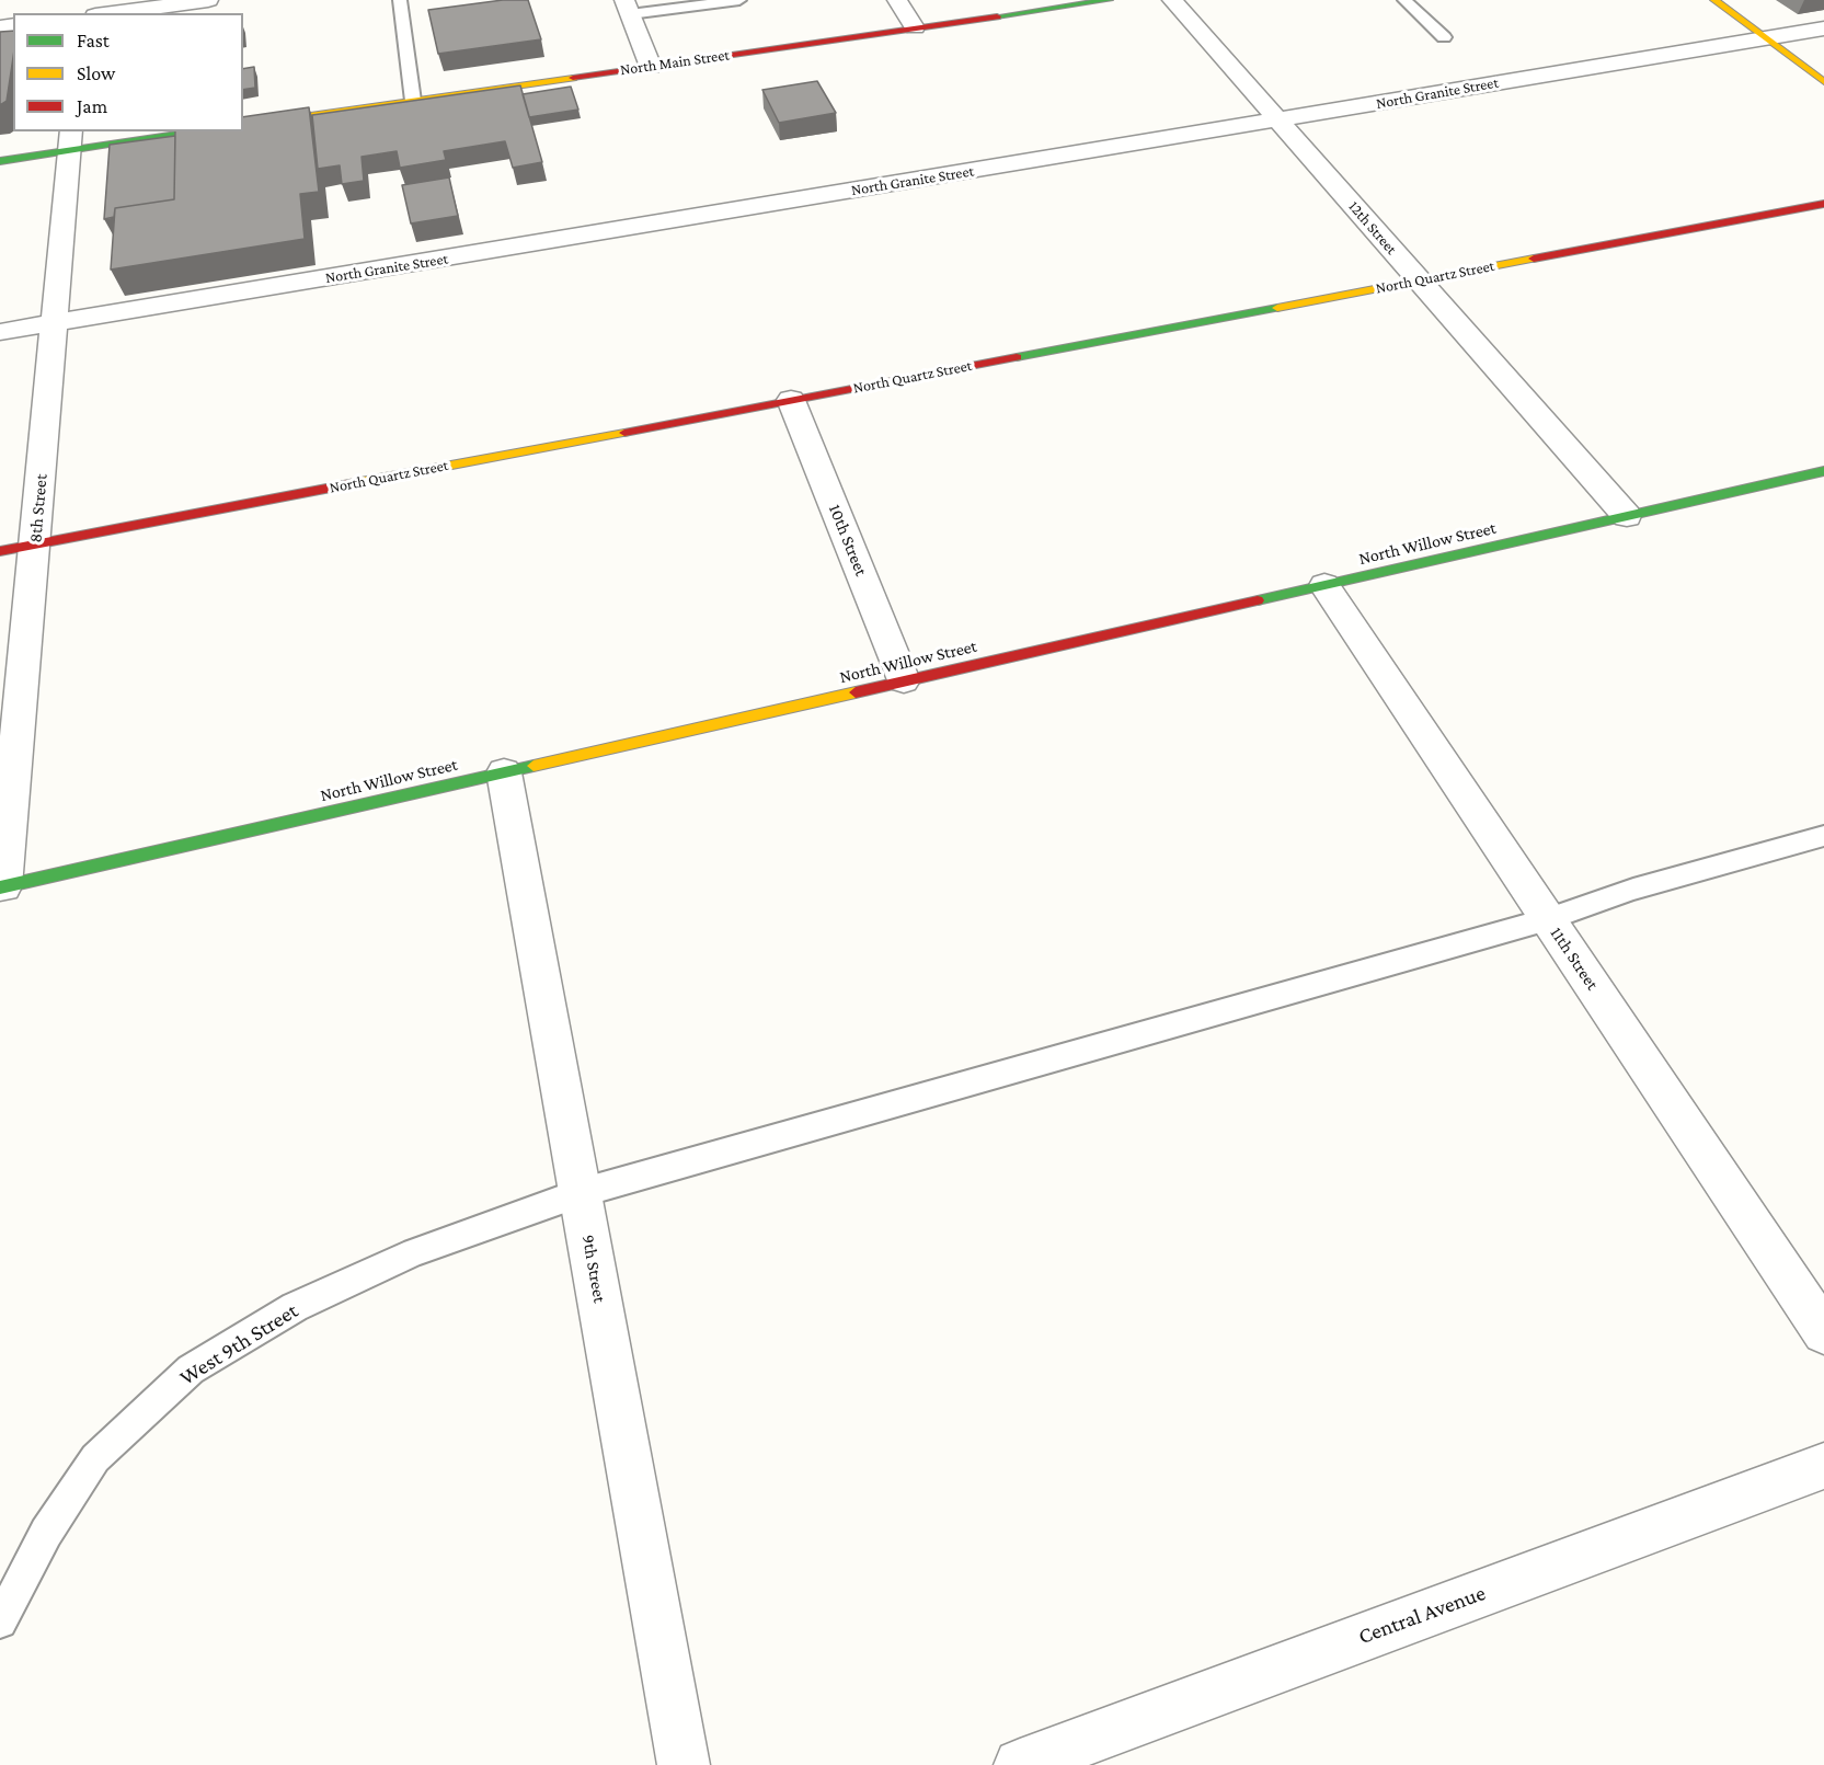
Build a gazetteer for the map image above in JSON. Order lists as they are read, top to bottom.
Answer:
{
  "streets": {
    "street": [
      "North Main Street",
      "North Granite Street",
      "12th Street",
      "North Quartz Street",
      "8th Street",
      "10th Street",
      "North Willow Street",
      "11th Street",
      "9th Street",
      "Central Avenue"
    ],
    "lane": ["West 9th Street"]
  },
  "crossings": [
    ["North Granite Street", "12th Street"],
    ["North Granite Street", "8th Street"],
    ["12th Street", "North Quartz Street"],
    ["12th Street", "North Willow Street"],
    ["North Quartz Street", "8th Street"],
    ["North Quartz Street", "10th Street"],
    ["8th Street", "North Willow Street"],
    ["10th Street", "North Willow Street"],
    ["North Willow Street", "11th Street"],
    ["North Willow Street", "9th Street"],
    ["11th Street", "West 9th Street"],
    ["9th Street", "West 9th Street"]
  ],
  "legend": ["Fast", "Slow", "Jam"]
}
